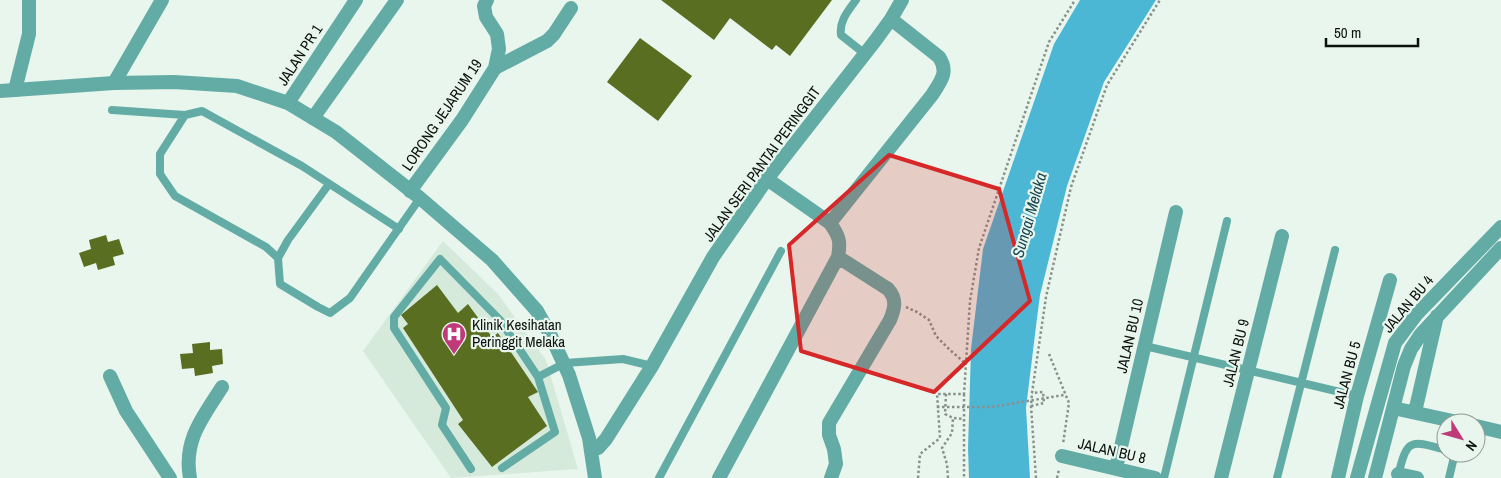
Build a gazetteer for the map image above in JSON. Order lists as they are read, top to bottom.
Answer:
{
  "streets": {
    "street": [
      "JALAN PR 1",
      "LORONG JEJARUM 19",
      "JALAN SERI PANTAI PERINGGIT",
      "JALAN BU 4",
      "JALAN BU 10",
      "JALAN BU 9",
      "JALAN BU 5",
      "JALAN BU 8"
    ]
  },
  "crossings": [
    ["JALAN BU 10", "JALAN BU 8"]
  ],
  "water": ["Sungai Melaka"],
  "places": {
    "hospital": ["Klinik Kesihatan Peringgit Melaka"]
  },
  "scale_bar": "50 m",
  "north": "bottom right"
}
